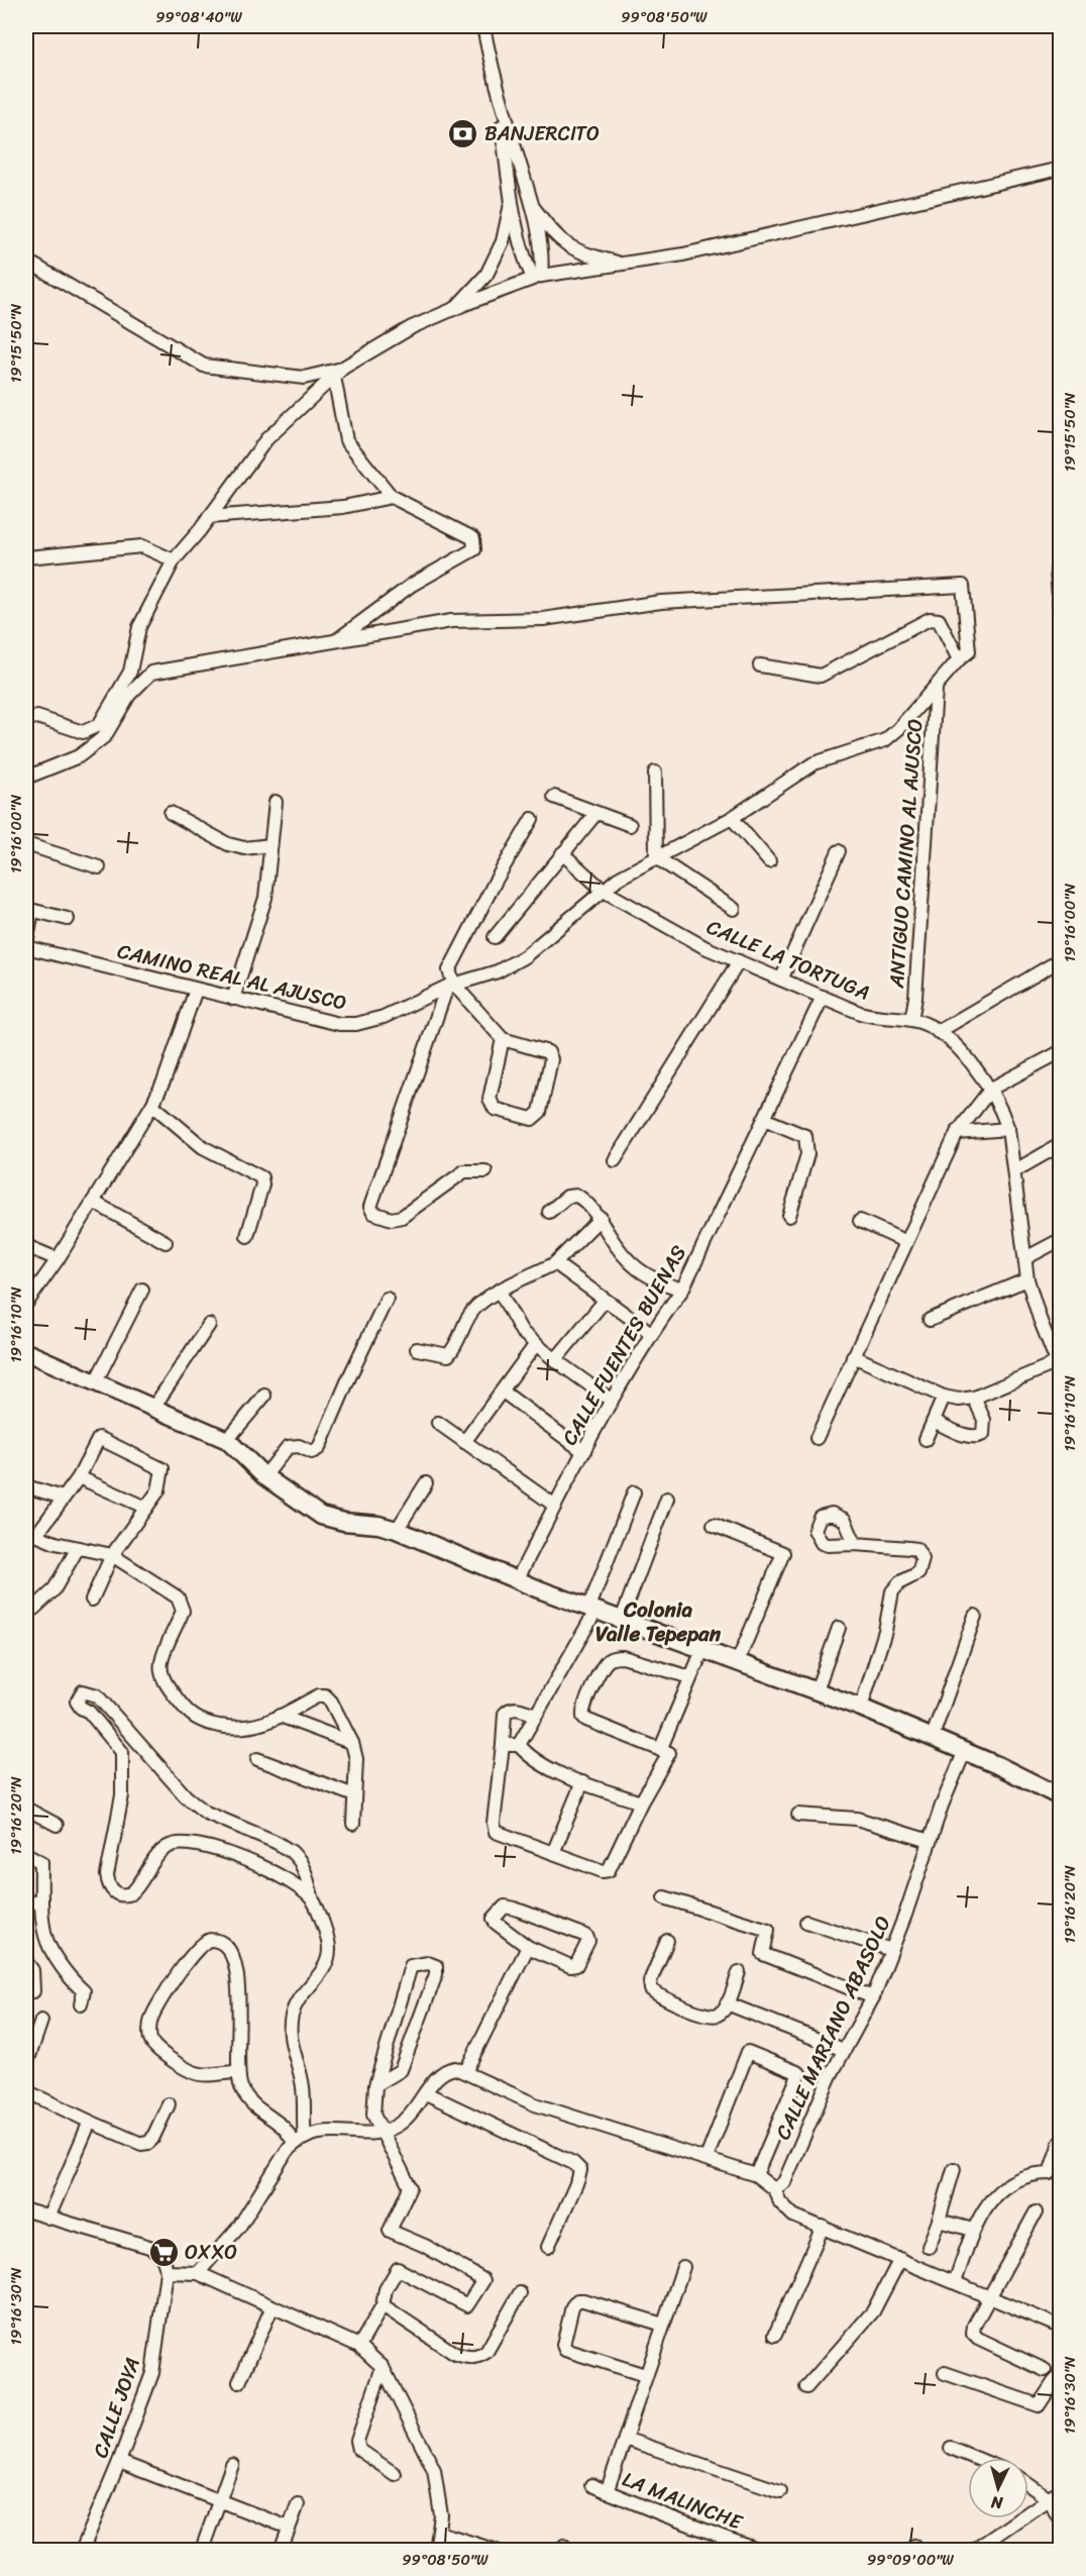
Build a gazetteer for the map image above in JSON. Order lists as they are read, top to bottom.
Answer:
{
  "streets": {
    "street": [
      "ANTIGUO CAMINO AL AJUSCO",
      "CALLE LA TORTUGA",
      "CAMINO REAL AL AJUSCO",
      "CALLE FUENTES BUENAS",
      "CALLE MARIANO ABASOLO",
      "CALLE JOYA",
      "LA MALINCHE"
    ]
  },
  "crossings": [
    ["ANTIGUO CAMINO AL AJUSCO", "CALLE LA TORTUGA"],
    ["ANTIGUO CAMINO AL AJUSCO", "CAMINO REAL AL AJUSCO"],
    ["CALLE LA TORTUGA", "CAMINO REAL AL AJUSCO"],
    ["CALLE LA TORTUGA", "CALLE FUENTES BUENAS"]
  ],
  "districts": ["Colonia Valle Tepepan"],
  "places": {
    "bank": ["BANJERCITO"],
    "supermarket": ["OXXO"]
  },
  "north": "bottom",
  "coordinates": [
    "99°08'40\"W",
    "99°08'50\"W",
    "19°15'50\"N",
    "19°16'00\"N",
    "19°16'10\"N",
    "19°16'20\"N",
    "19°16'30\"N",
    "99°09'00\"W"
  ]
}
